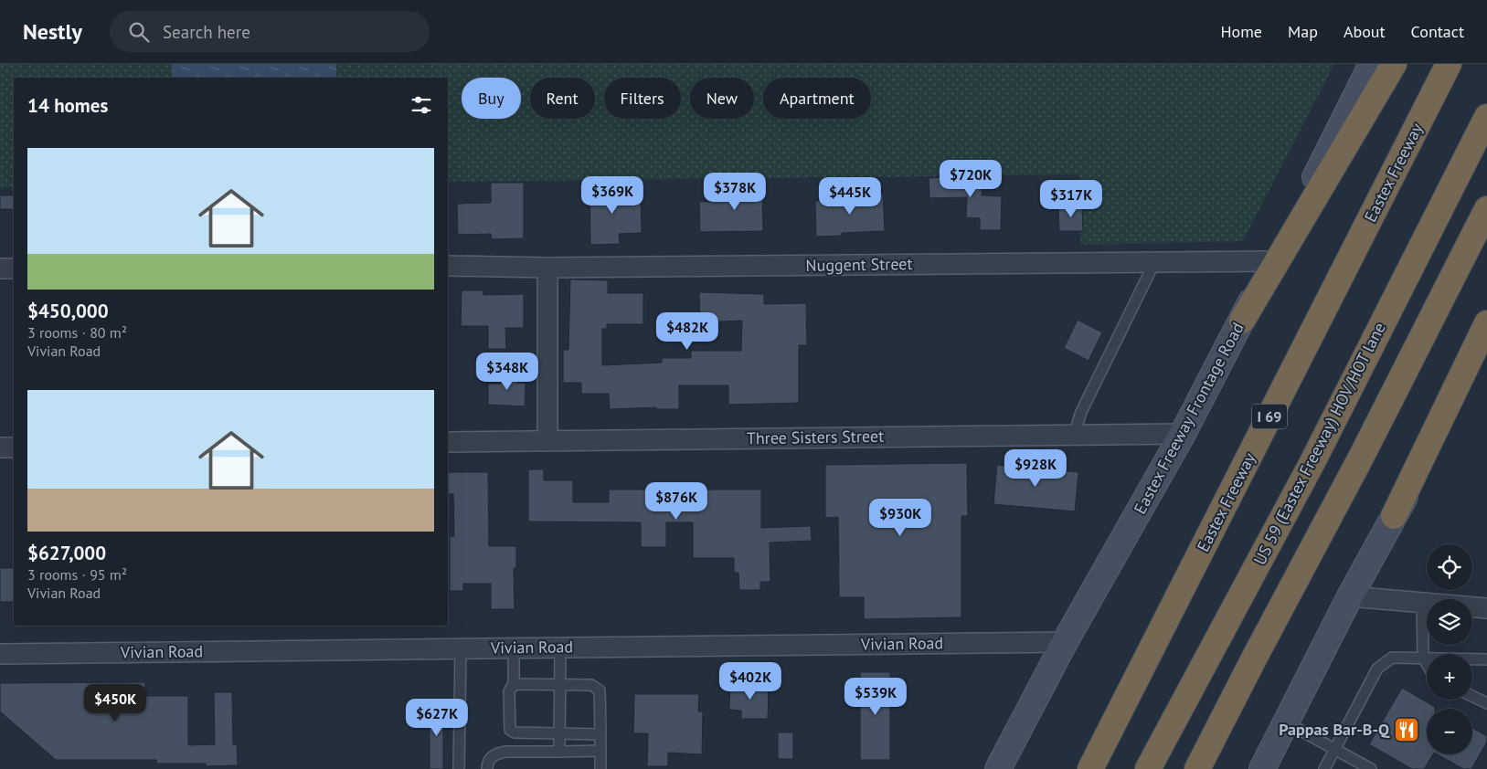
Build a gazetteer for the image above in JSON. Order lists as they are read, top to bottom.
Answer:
{
  "streets": {
    "highway": ["Eastex Freeway", "I 69", "US 59 (Eastex Freeway) HOV/HOT lane"],
    "main road": ["Eastex Freeway Frontage Road"],
    "street": ["Nuggent Street", "Three Sisters Street", "Vivian Road"]
  },
  "crossings": [
    ["Nuggent Street", "Eastex Freeway Frontage Road"],
    ["Eastex Freeway Frontage Road", "Three Sisters Street"],
    ["Eastex Freeway Frontage Road", "Vivian Road"]
  ],
  "places": {
    "restaurant": ["Pappas Bar-B-Q"]
  },
  "page": {
    "header": "Nestly",
    "search": "Search here",
    "nav": [
      "Home",
      "Map",
      "About",
      "Contact"
    ],
    "chip": [
      "Buy",
      "Rent",
      "Filters",
      "New",
      "Apartment"
    ],
    "heading": "14 homes",
    "list": [
      {
        "name": "$450,000",
        "note": "3 rooms · 80 m² · Vivian Road"
      },
      {
        "name": "$627,000",
        "note": "3 rooms · 95 m² · Vivian Road"
      }
    ],
    "price": [
      "$720K",
      "$378K",
      "$369K",
      "$445K",
      "$317K",
      "$482K",
      "$348K",
      "$928K",
      "$876K",
      "$930K",
      "$402K",
      "$539K",
      "$450K",
      "$627K"
    ],
    "map_buttons": ["+", "−"]
  }
}
